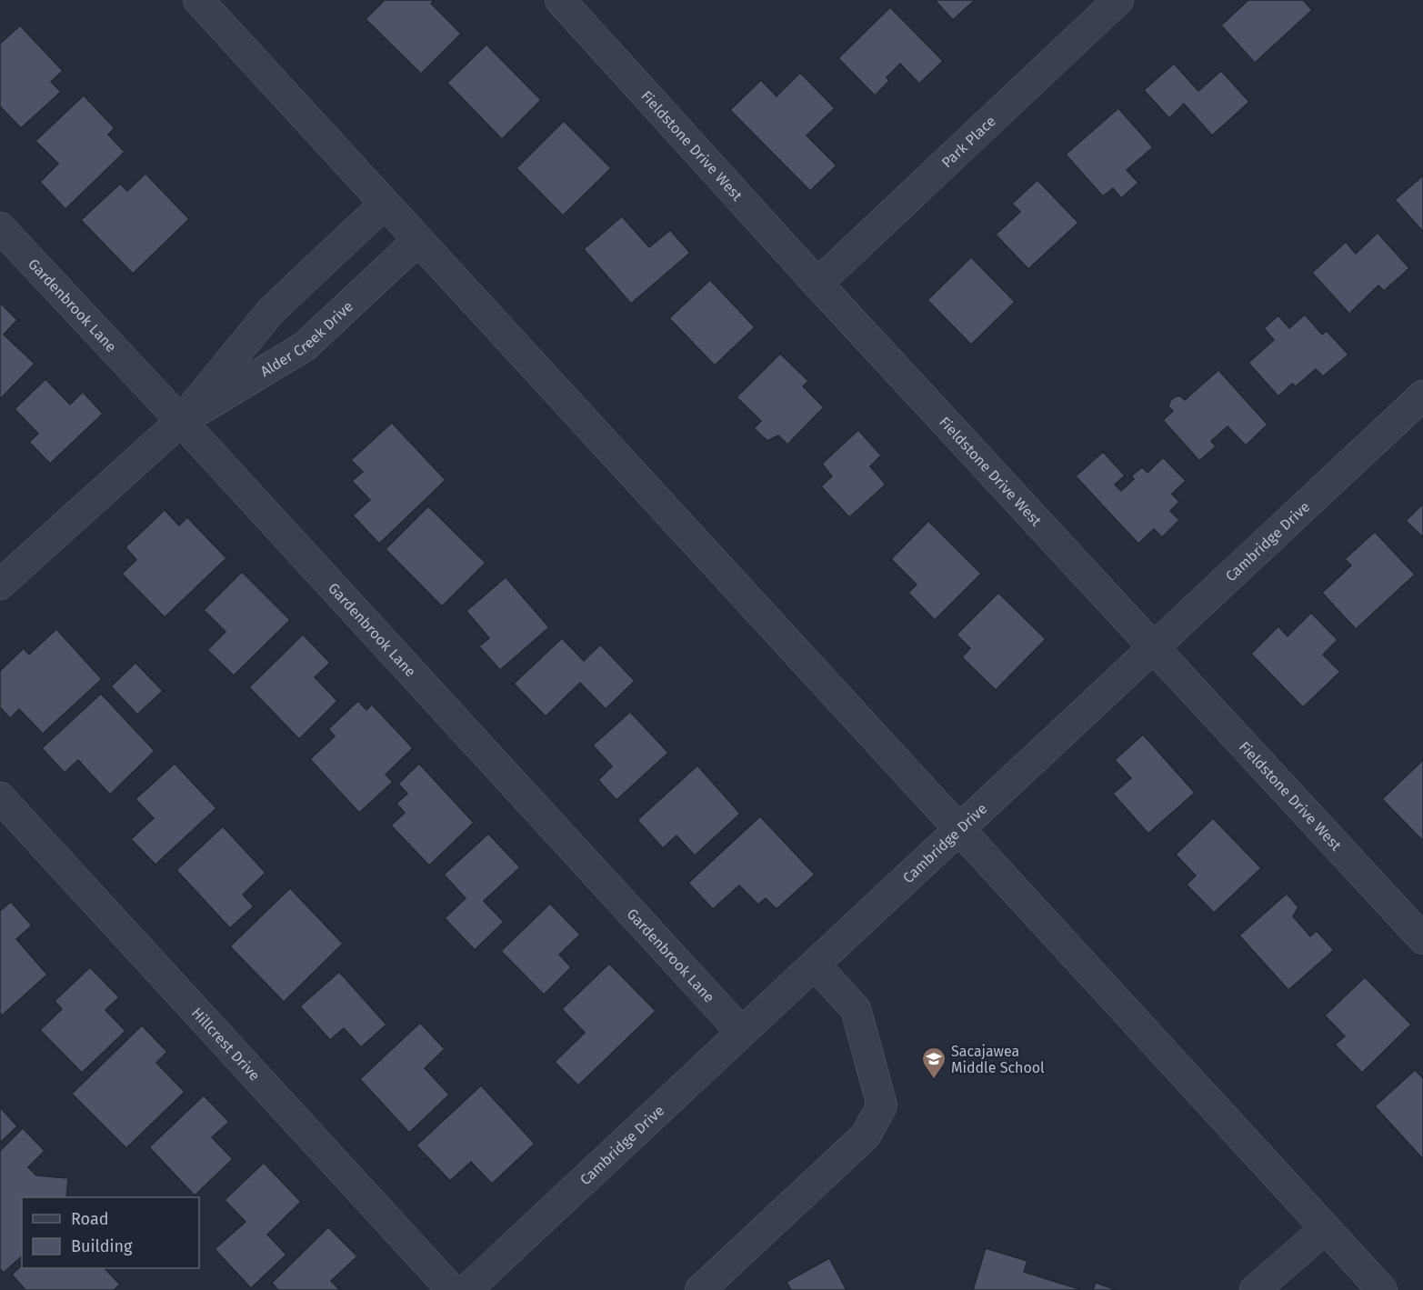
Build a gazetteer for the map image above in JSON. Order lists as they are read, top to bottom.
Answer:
{
  "streets": {
    "street": [
      "Park Place",
      "Fieldstone Drive West",
      "Gardenbrook Lane",
      "Alder Creek Drive",
      "Cambridge Drive",
      "Hillcrest Drive"
    ]
  },
  "crossings": [
    ["Park Place", "Fieldstone Drive West"],
    ["Fieldstone Drive West", "Cambridge Drive"],
    ["Gardenbrook Lane", "Alder Creek Drive"],
    ["Gardenbrook Lane", "Cambridge Drive"]
  ],
  "places": {
    "school or university": ["Sacajawea Middle School"]
  },
  "legend": ["Road", "Building"]
}
